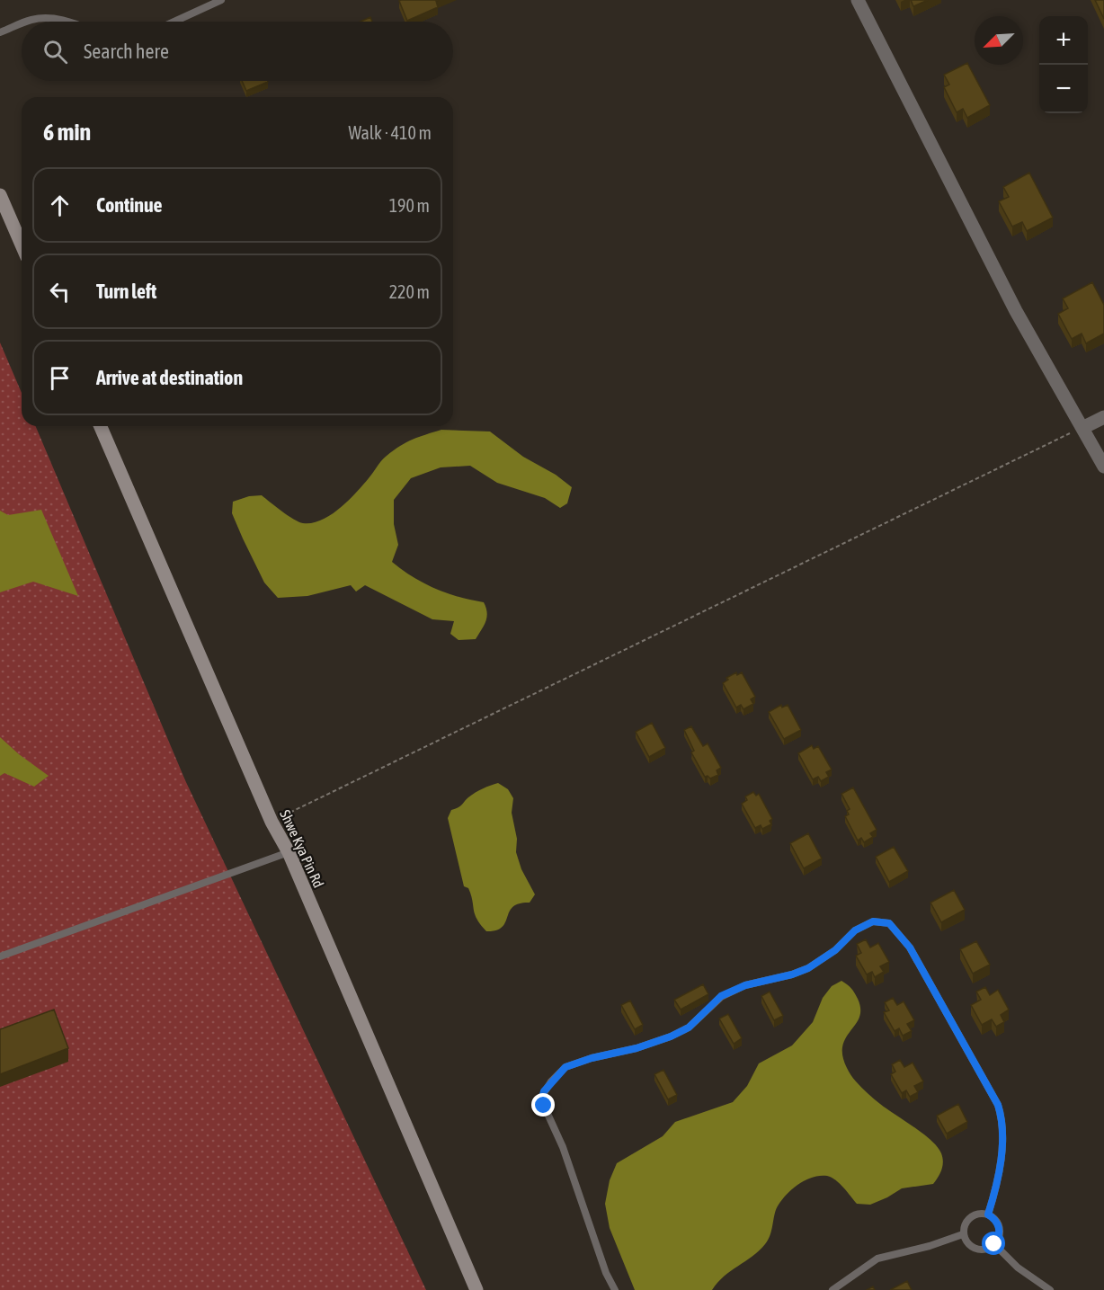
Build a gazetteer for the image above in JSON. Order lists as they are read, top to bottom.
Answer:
{
  "streets": {
    "street": ["Shwe Kya Pin Rd"]
  },
  "north": "bottom left",
  "page": {
    "map_buttons": ["+", "−"],
    "search": "Search here",
    "heading": ["6 min", "Walk · 410 m"],
    "list": [
      ["Continue", "190 m"],
      ["Turn left", "220 m"],
      "Arrive at destination"
    ]
  }
}
